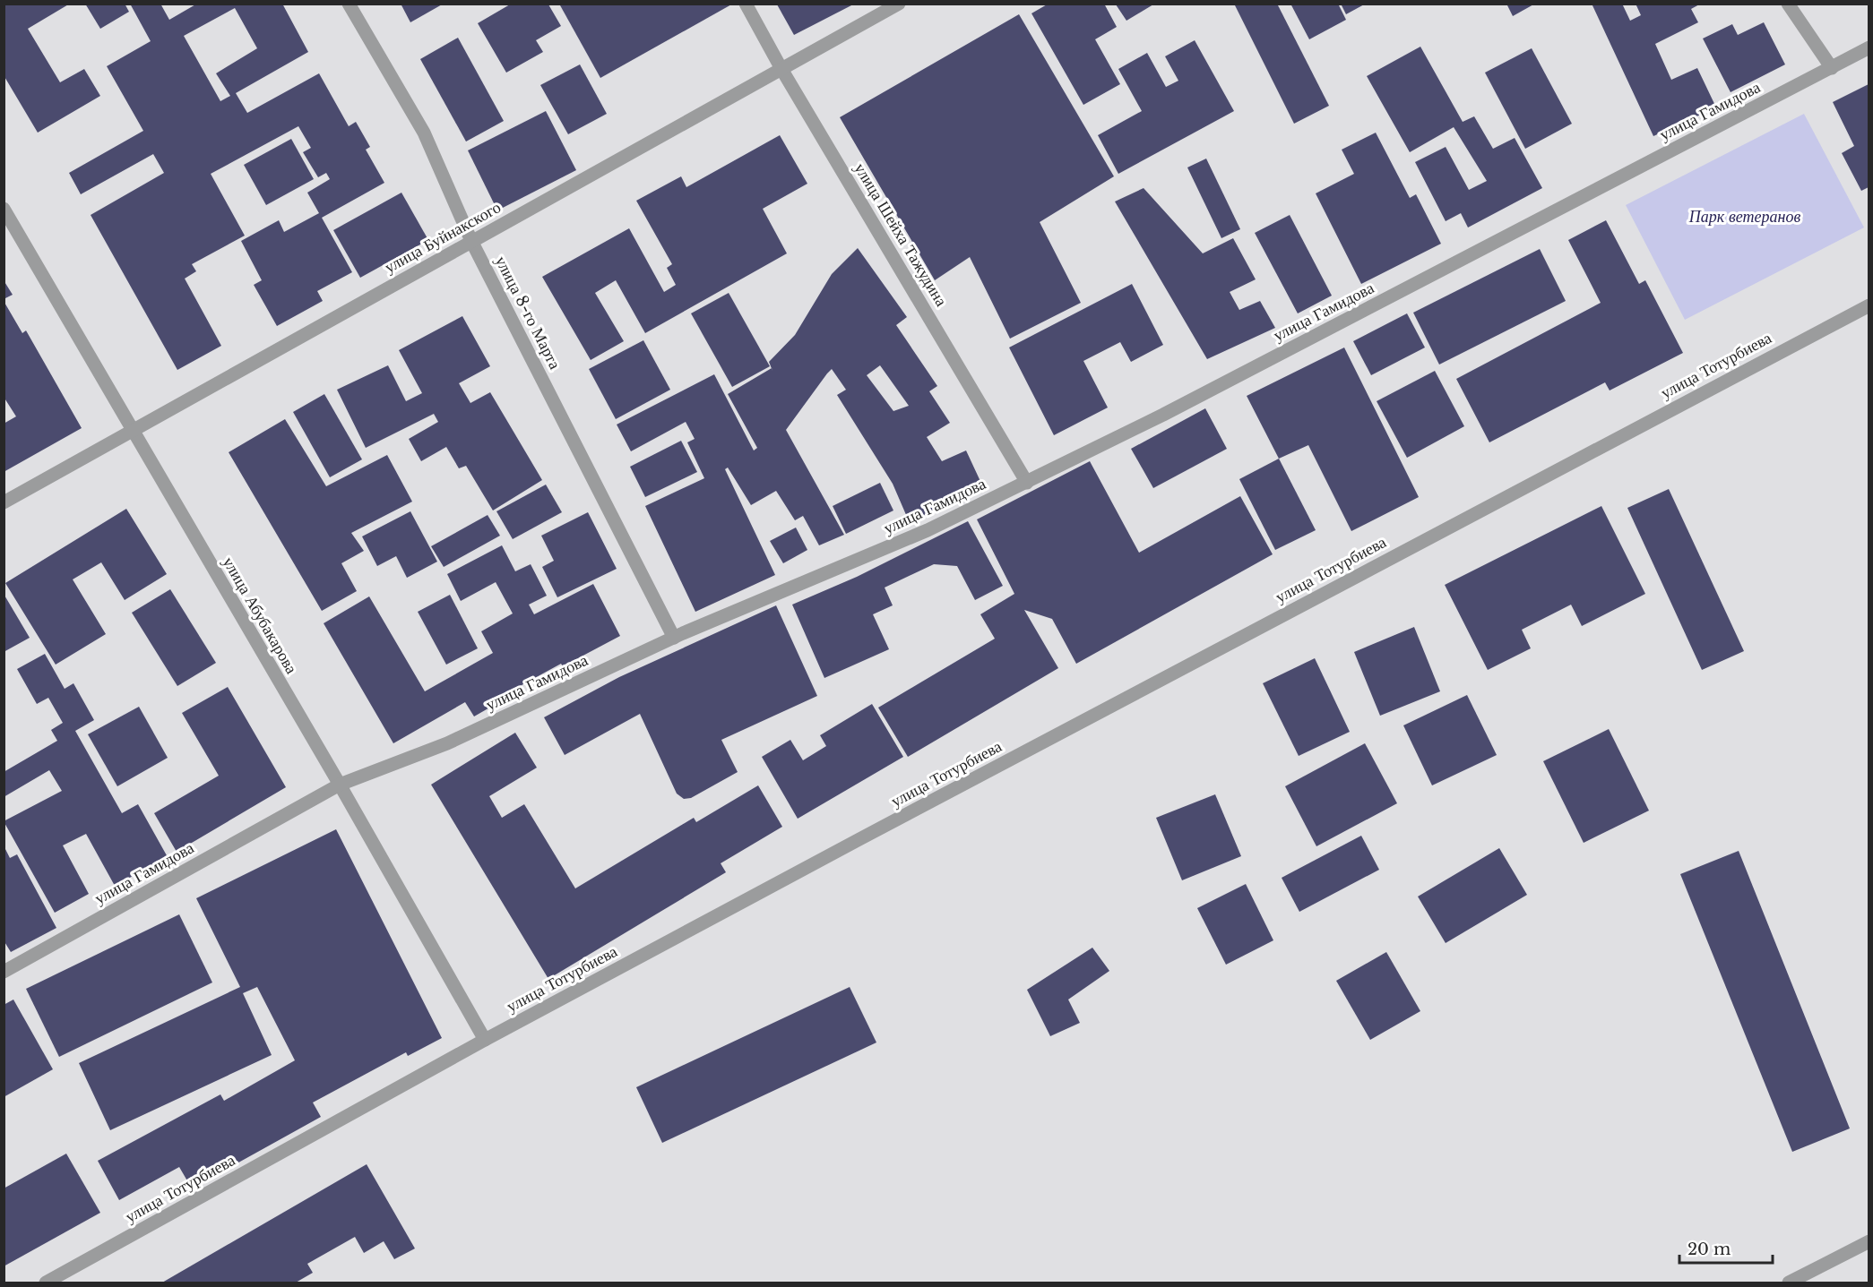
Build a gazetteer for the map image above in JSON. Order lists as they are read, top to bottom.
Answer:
{
  "streets": {
    "street": [
      "улица Гамидова",
      "улица Шейха Тажудина",
      "улица Буйнакского",
      "улица 8-го Марта",
      "улица Тотурбиева",
      "улица Абубакарова"
    ]
  },
  "crossings": [
    ["улица Гамидова", "улица Шейха Тажудина"],
    ["улица Гамидова", "улица 8-го Марта"],
    ["улица Гамидова", "улица Абубакарова"],
    ["улица Шейха Тажудина", "улица Буйнакского"],
    ["улица Буйнакского", "улица 8-го Марта"],
    ["улица Буйнакского", "улица Абубакарова"],
    ["улица Тотурбиева", "улица Абубакарова"]
  ],
  "parks": ["Парк ветеранов"],
  "scale_bar": "20 m"
}
